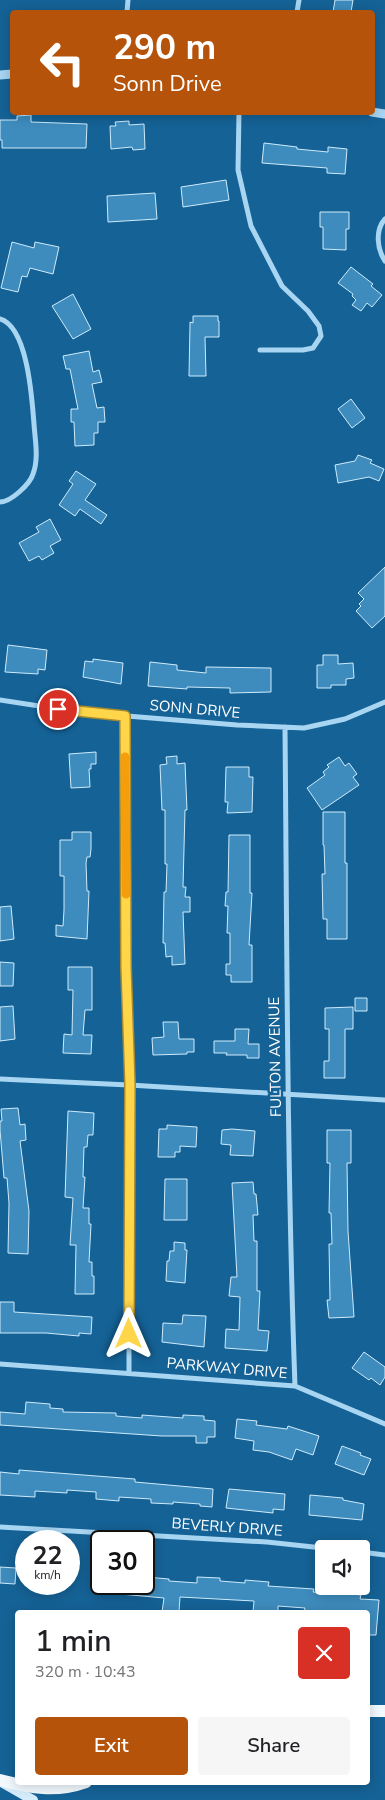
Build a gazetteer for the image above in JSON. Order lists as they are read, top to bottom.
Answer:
{
  "streets": {
    "street": [
      "SONN DRIVE",
      "FULTON AVENUE",
      "PARKWAY DRIVE",
      "BEVERLY DRIVE"
    ]
  },
  "crossings": [
    ["SONN DRIVE", "FULTON AVENUE"],
    ["FULTON AVENUE", "PARKWAY DRIVE"]
  ],
  "page": {
    "turn": ["290 m", "Sonn Drive"],
    "speed": "22 km/h",
    "limit": "30",
    "heading": ["1 min", "320 m · 10:43"],
    "buttons": ["Exit", "Share"]
  }
}
